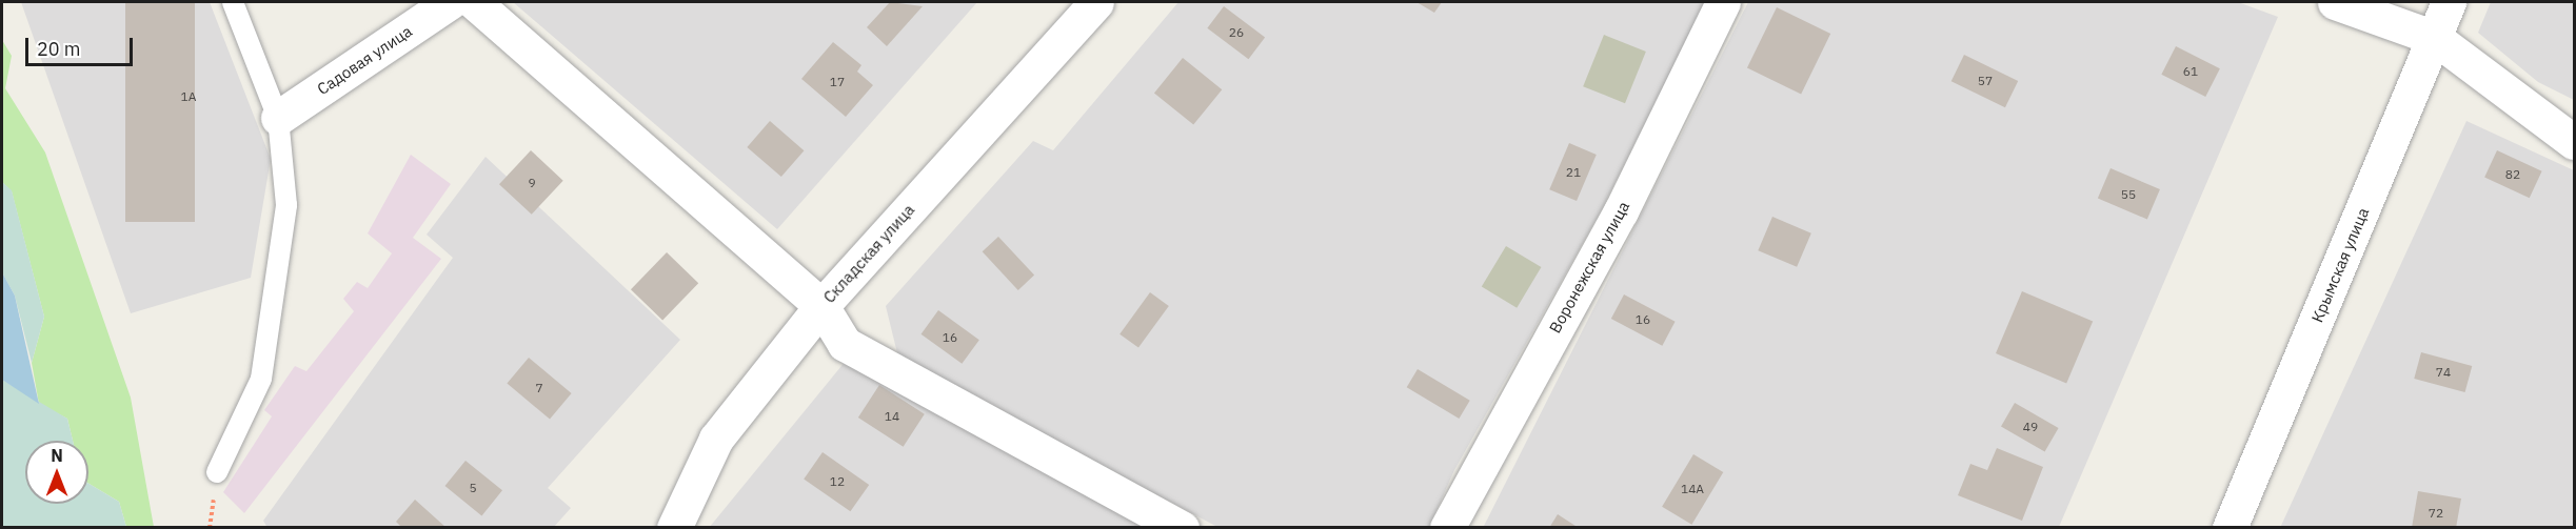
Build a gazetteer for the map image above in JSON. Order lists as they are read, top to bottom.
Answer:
{
  "streets": {
    "street": [
      "Садовая улица",
      "Складская улица",
      "Крымская улица",
      "Воронежская улица"
    ]
  },
  "house_numbers": [
    "26",
    "61",
    "57",
    "17",
    "1А",
    "21",
    "82",
    "9",
    "55",
    "16",
    "16",
    "74",
    "7",
    "14",
    "49",
    "12",
    "5",
    "14А",
    "72"
  ],
  "scale_bar": "20 m",
  "north": "top"
}
